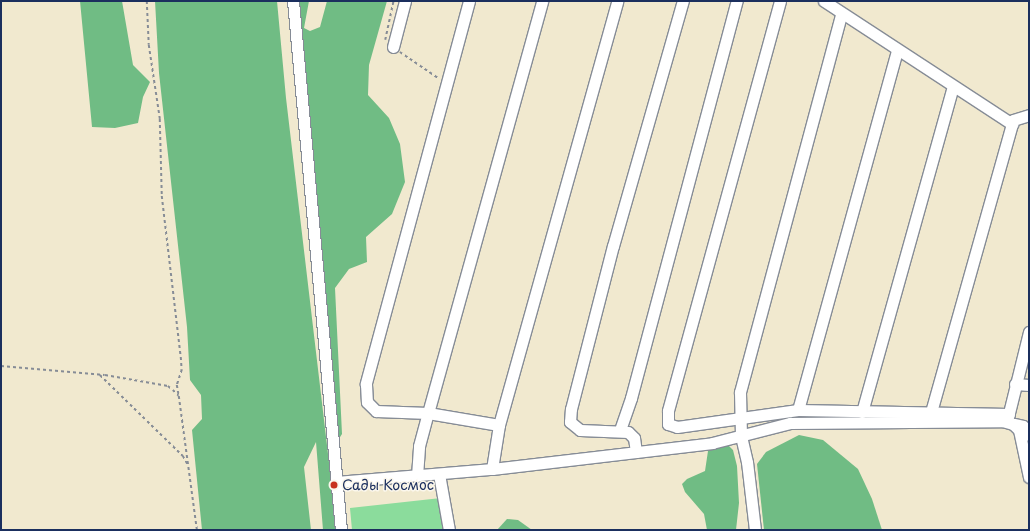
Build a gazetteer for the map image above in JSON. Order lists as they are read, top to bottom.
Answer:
{
  "places": ["Сады Космос"]
}
